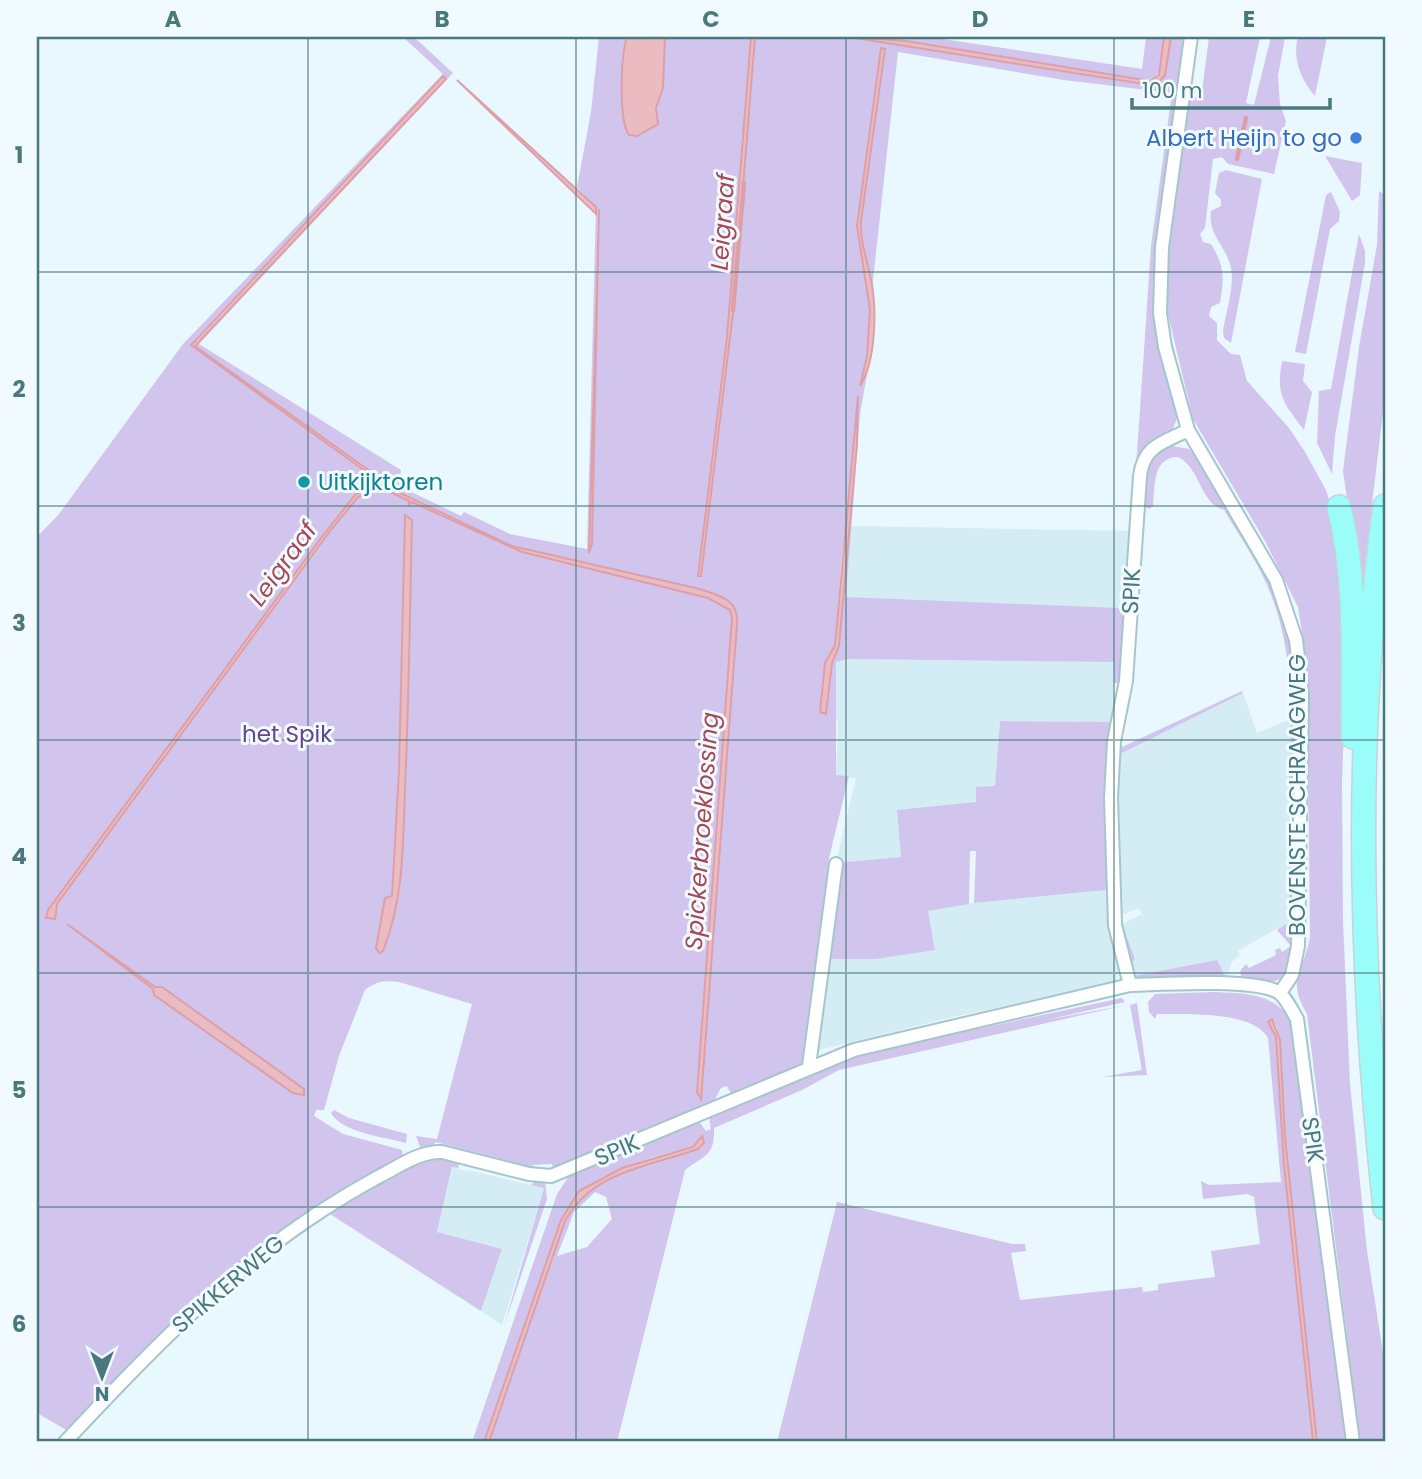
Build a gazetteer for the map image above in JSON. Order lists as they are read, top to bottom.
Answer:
{
  "streets": {
    "street": ["SPIK", "BOVENSTE SCHRAAGWEG", "SPIKKERWEG"]
  },
  "crossings": [
    ["SPIK", "BOVENSTE SCHRAAGWEG"],
    ["SPIK", "SPIKKERWEG"]
  ],
  "water": ["Leigraaf", "Spickerbroeklossing"],
  "parks": ["het Spik"],
  "places": ["Albert Heijn to go", "Uitkijktoren"],
  "scale_bar": "100 m",
  "north": "bottom",
  "grid": {
    "columns": [
      "A",
      "B",
      "C",
      "D",
      "E"
    ],
    "rows": [
      "1",
      "2",
      "3",
      "4",
      "5",
      "6"
    ]
  }
}
